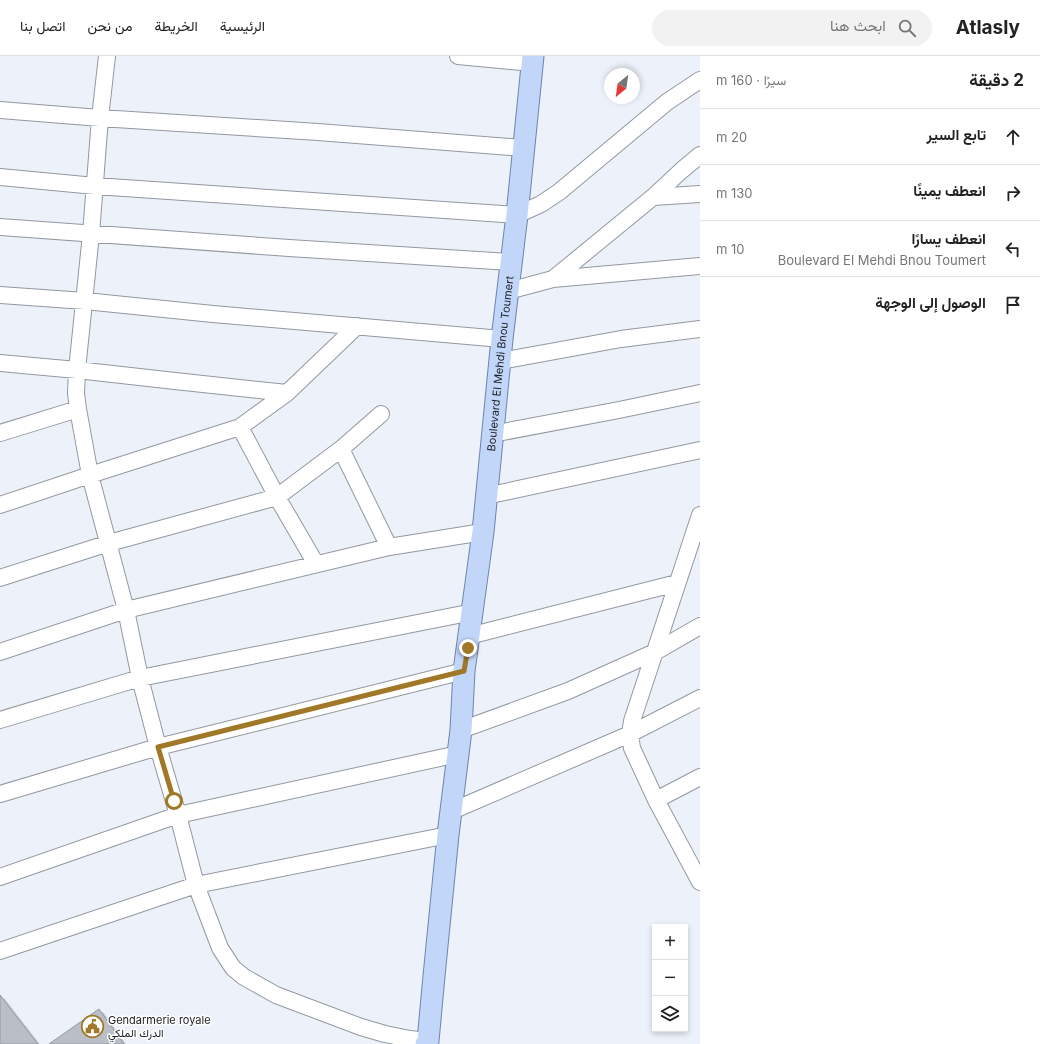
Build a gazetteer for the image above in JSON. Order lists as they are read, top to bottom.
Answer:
{
  "streets": {
    "main road": ["Boulevard El Mehdi Bnou Toumert"]
  },
  "places": {
    "public building": ["Gendarmerie royale الدرك الملكي"]
  },
  "north": "bottom left",
  "page": {
    "header": "Atlasly",
    "search": "ابحث هنا",
    "nav": [
      "الرئيسية",
      "الخريطة",
      "من نحن",
      "اتصل بنا"
    ],
    "heading": ["2 دقيقة", "سيرًا · 160 m"],
    "list": [
      ["تابع السير", "20 m"],
      ["انعطف يمينًا", "130 m"],
      ["انعطف يسارًا", "Boulevard El Mehdi Bnou Toumert", "10 m"],
      "الوصول إلى الوجهة"
    ],
    "map_buttons": ["+", "−"]
  }
}
